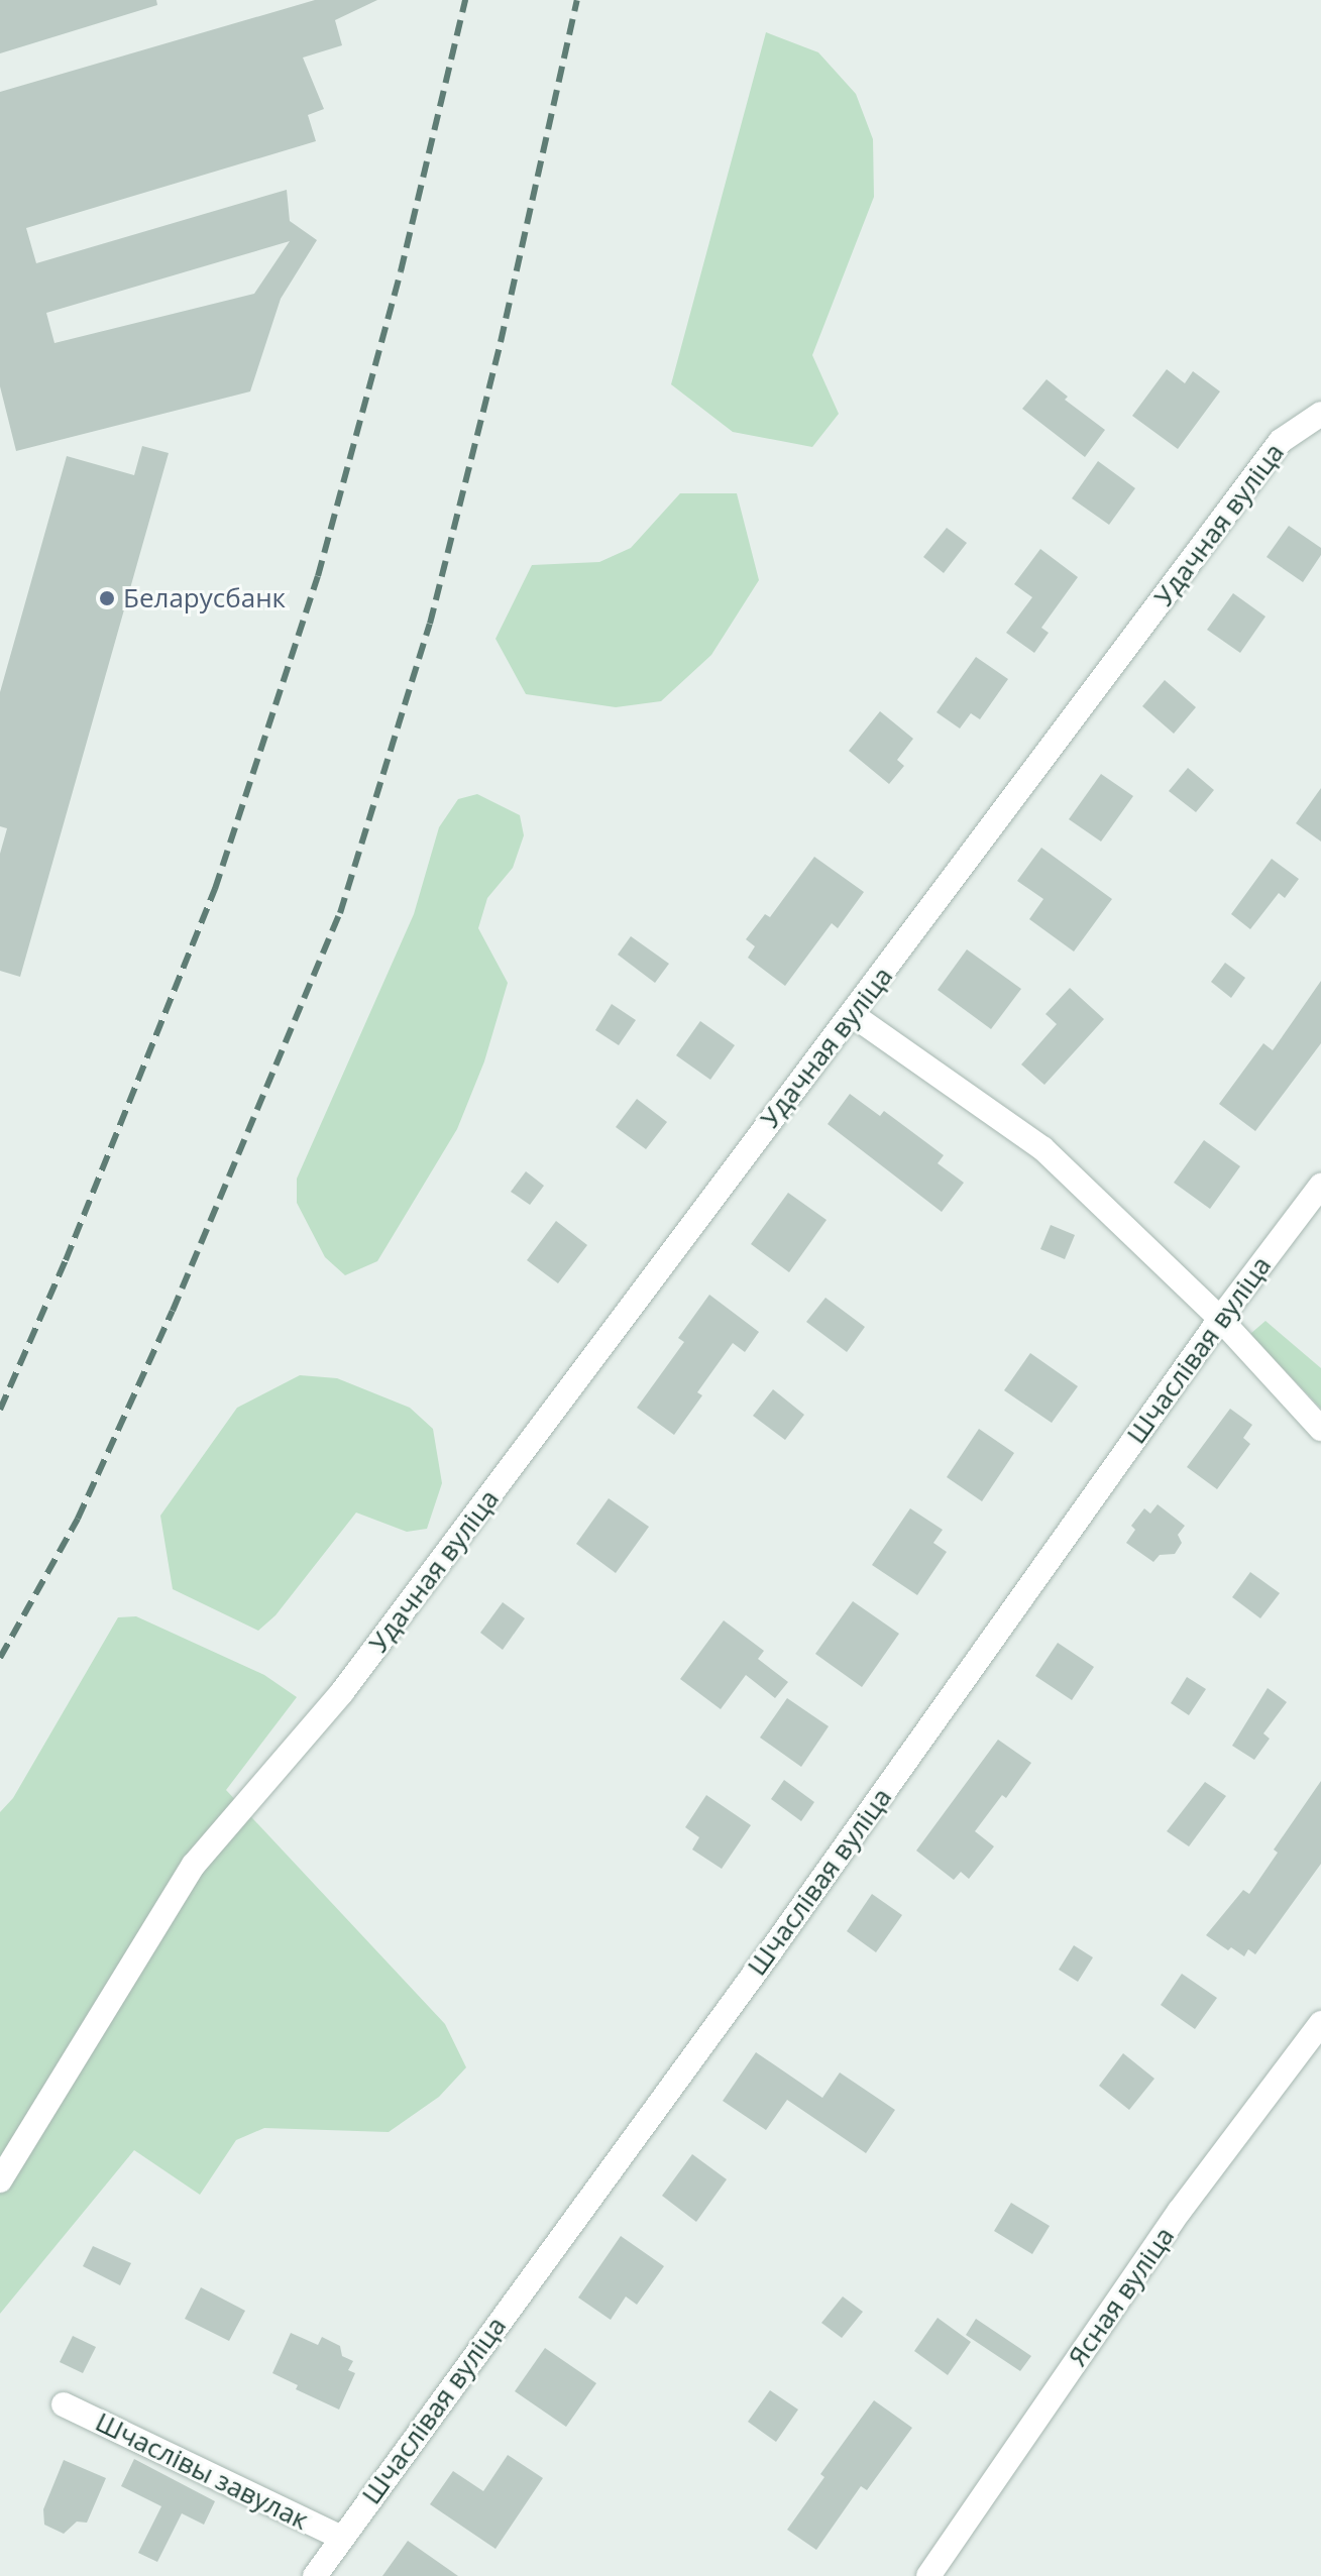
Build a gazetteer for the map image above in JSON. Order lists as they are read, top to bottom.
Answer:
{
  "streets": {
    "street": [
      "Удачная вуліца",
      "Шчаслівая вуліца",
      "Ясная вуліца",
      "Шчаслівы завулак"
    ]
  },
  "crossings": [
    ["Шчаслівая вуліца", "Шчаслівы завулак"]
  ],
  "places": ["Беларусбанк"]
}
